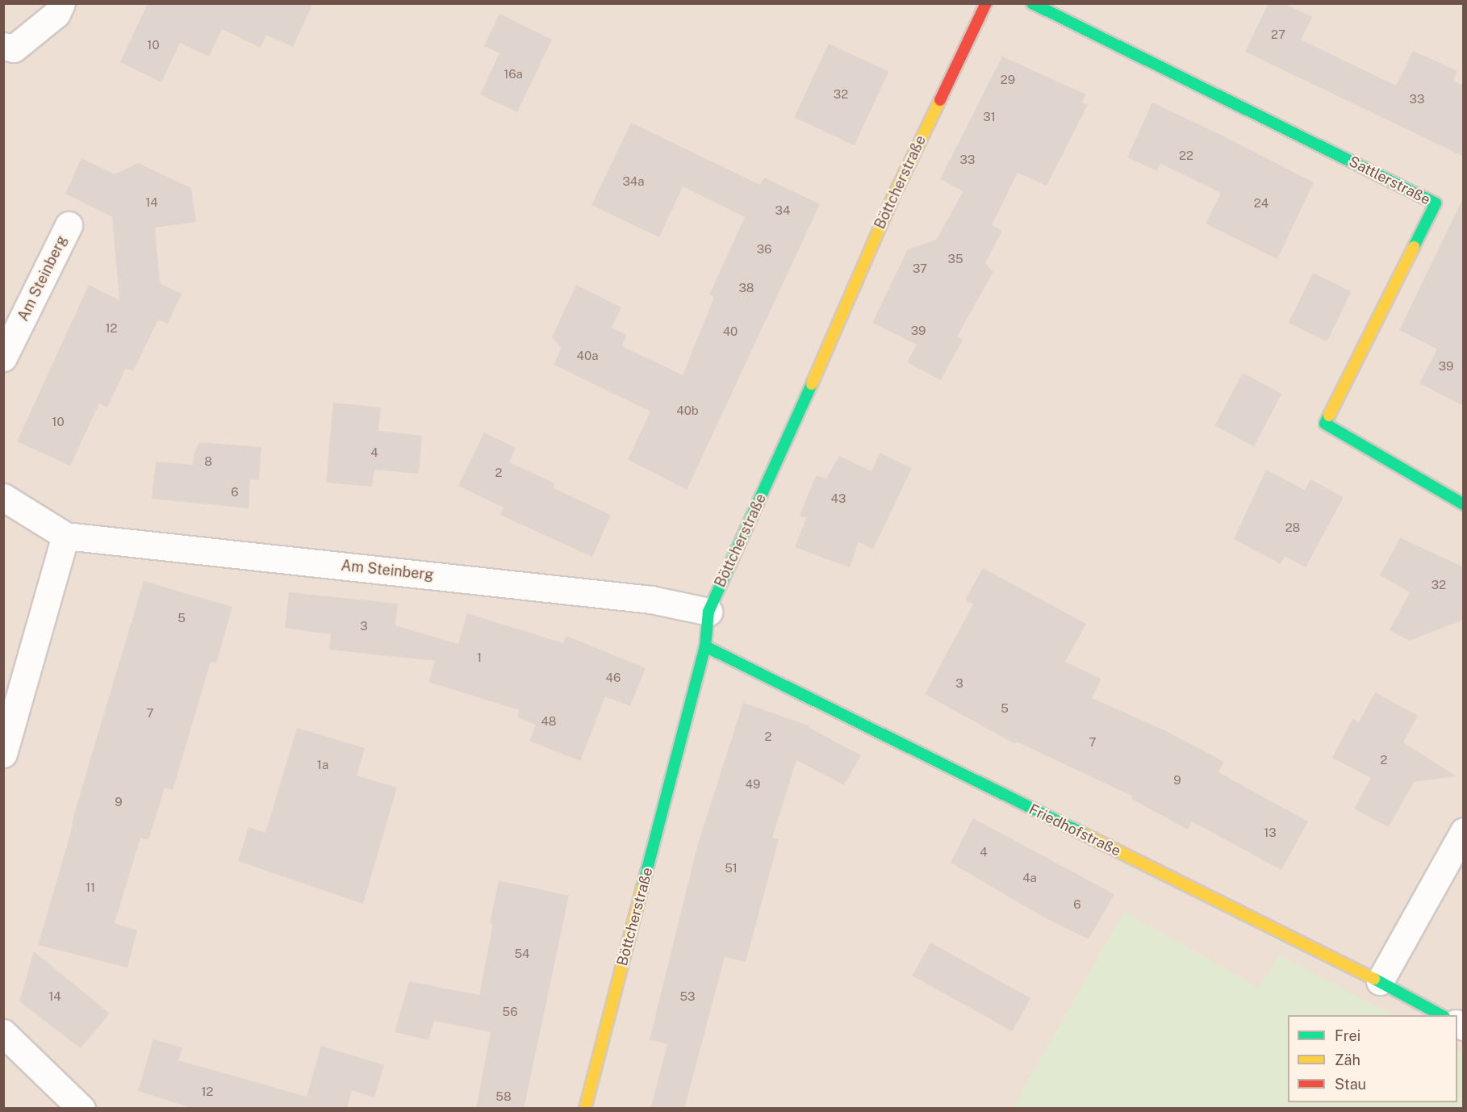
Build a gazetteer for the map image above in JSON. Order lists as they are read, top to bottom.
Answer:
{
  "streets": {
    "street": [
      "Sattlerstraße",
      "Böttcherstraße",
      "Am Steinberg",
      "Friedhofstraße"
    ]
  },
  "crossings": [
    ["Böttcherstraße", "Am Steinberg"],
    ["Böttcherstraße", "Friedhofstraße"]
  ],
  "house_numbers": [
    "27",
    "10",
    "16a",
    "29",
    "32",
    "33",
    "31",
    "22",
    "33",
    "34a",
    "14",
    "24",
    "34",
    "36",
    "35",
    "37",
    "38",
    "12",
    "39",
    "40",
    "40a",
    "39",
    "40b",
    "10",
    "4",
    "8",
    "2",
    "6",
    "43",
    "28",
    "32",
    "5",
    "3",
    "1",
    "46",
    "3",
    "5",
    "7",
    "48",
    "2",
    "7",
    "2",
    "1a",
    "9",
    "49",
    "9",
    "13",
    "4",
    "51",
    "4a",
    "11",
    "6",
    "54",
    "14",
    "53",
    "56",
    "12",
    "58"
  ],
  "legend": ["Frei", "Zäh", "Stau"]
}
